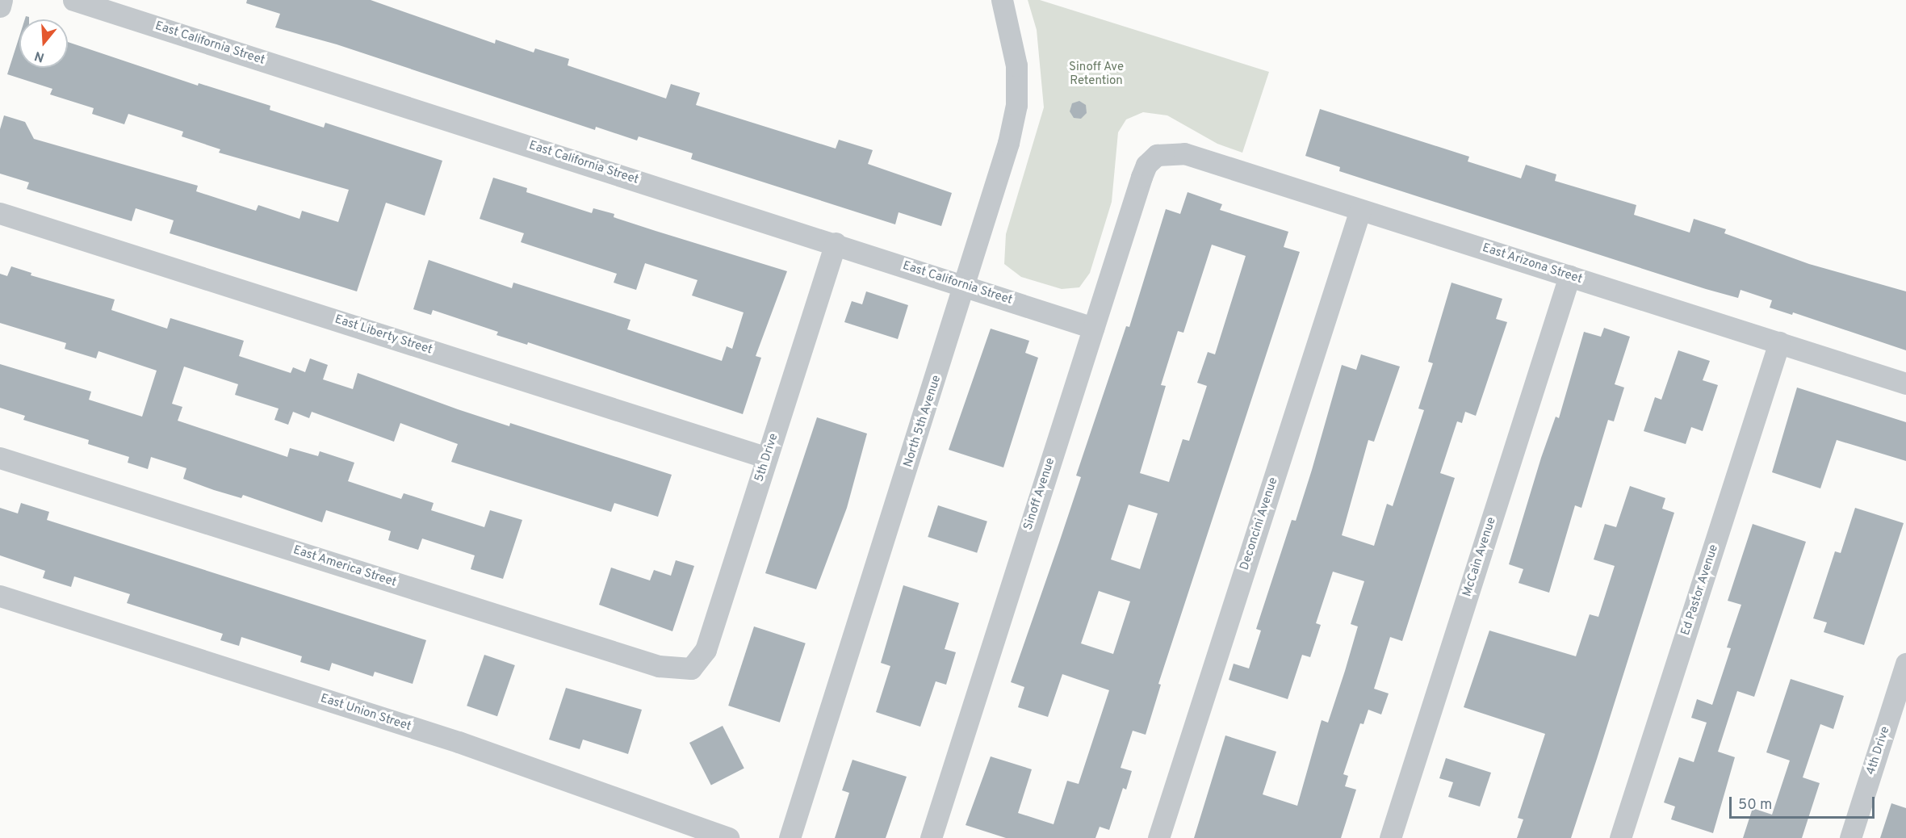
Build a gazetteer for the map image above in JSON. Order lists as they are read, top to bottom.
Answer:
{
  "streets": {
    "street": [
      "East California Street",
      "East Arizona Street",
      "East Liberty Street",
      "North 5th Avenue",
      "5th Drive",
      "Sinoff Avenue",
      "Deconcini Avenue",
      "McCain Avenue",
      "East America Street",
      "Ed Pastor Avenue",
      "East Union Street",
      "4th Drive"
    ]
  },
  "crossings": [
    ["East California Street", "North 5th Avenue"],
    ["East California Street", "5th Drive"],
    ["East California Street", "Sinoff Avenue"],
    ["East Arizona Street", "Sinoff Avenue"],
    ["East Arizona Street", "Deconcini Avenue"],
    ["East Arizona Street", "McCain Avenue"],
    ["East Arizona Street", "Ed Pastor Avenue"],
    ["East Liberty Street", "5th Drive"],
    ["5th Drive", "East America Street"]
  ],
  "parks": ["Sinoff Ave Retention"],
  "scale_bar": "50 m",
  "north": "bottom"
}
